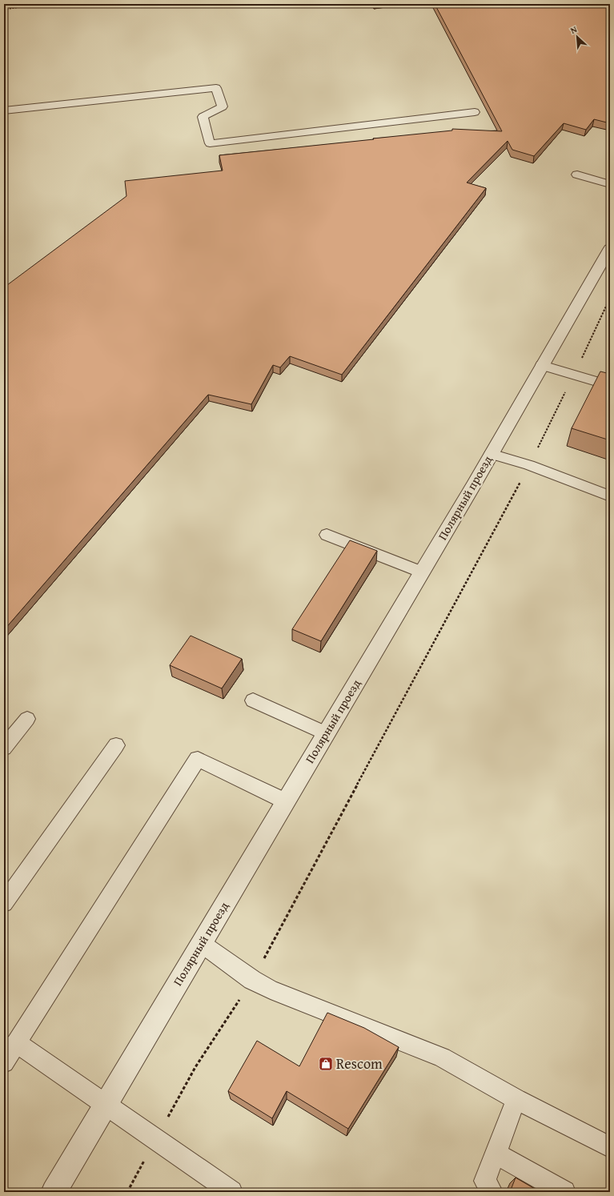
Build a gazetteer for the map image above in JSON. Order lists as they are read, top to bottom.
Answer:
{
  "streets": {
    "street": ["Полярный проезд"]
  },
  "places": {
    "shop": ["Rescom"]
  },
  "north": "top left"
}
